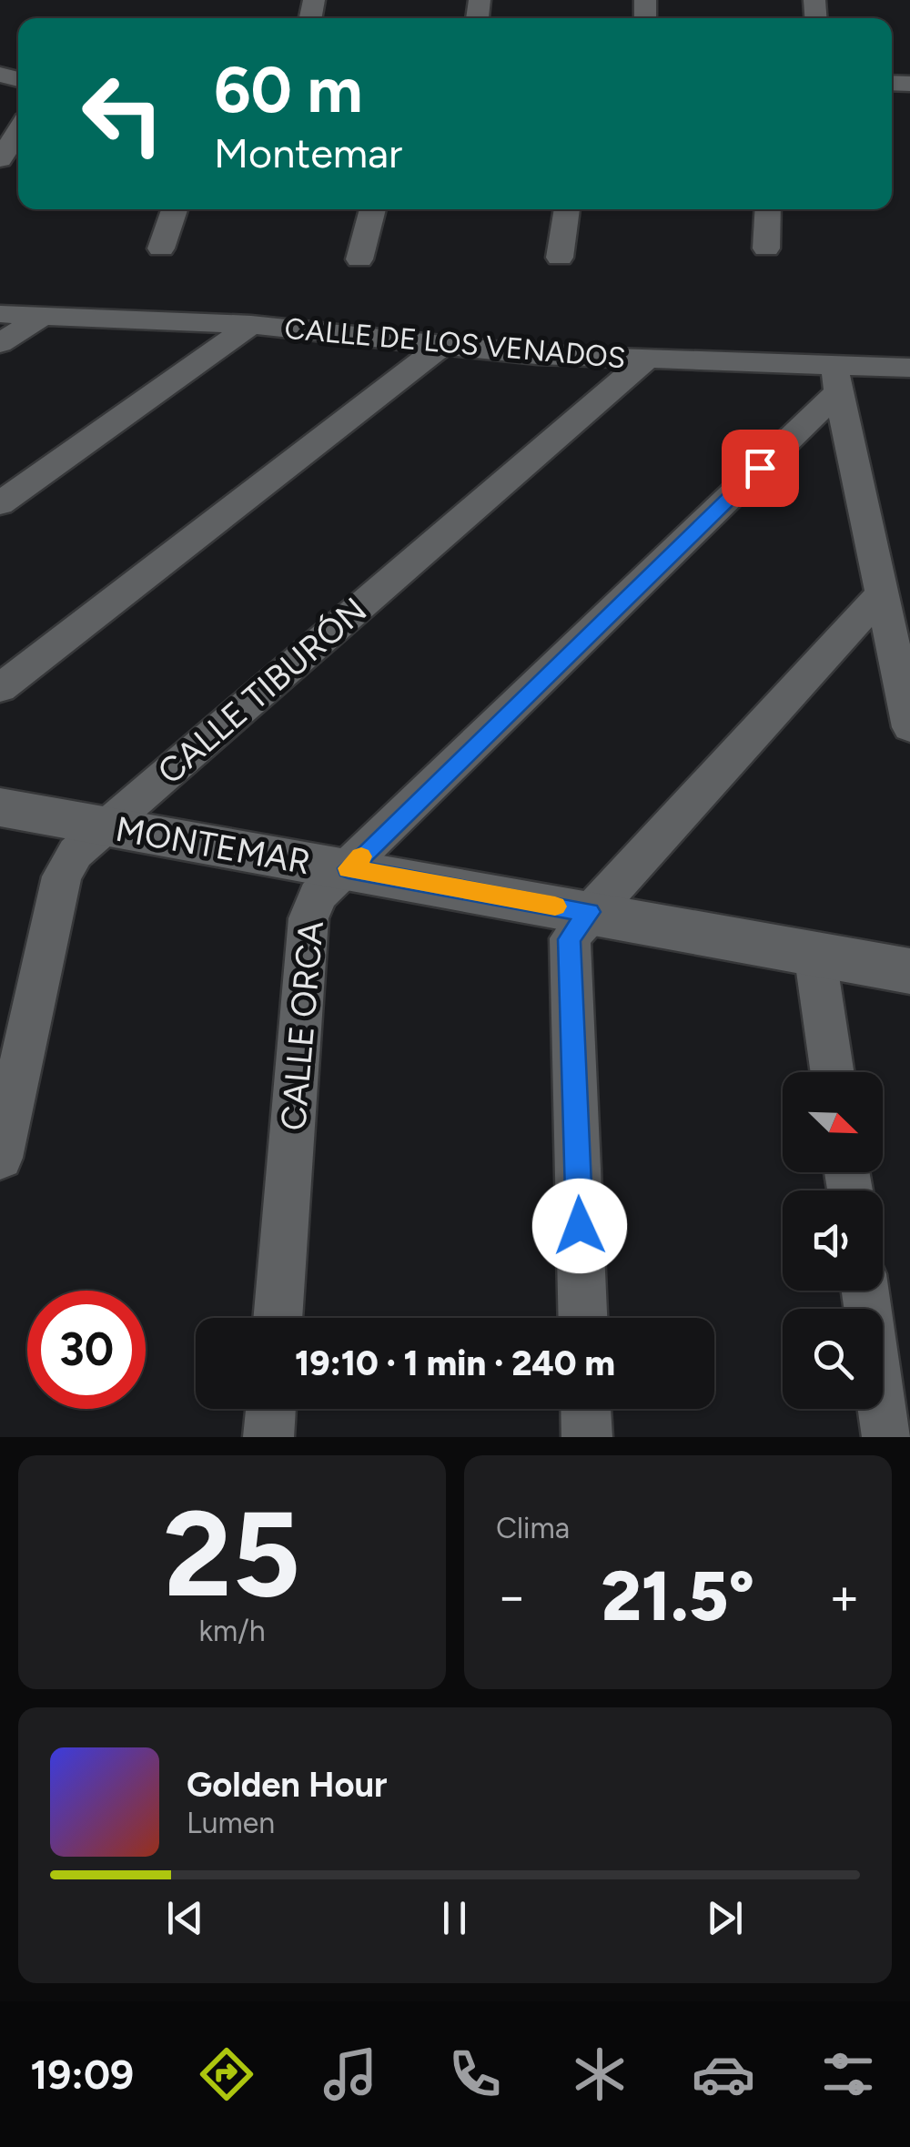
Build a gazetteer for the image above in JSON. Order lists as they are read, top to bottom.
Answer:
{
  "streets": {
    "street": [
      "CALLE DE LOS VENADOS",
      "CALLE TIBURÓN",
      "MONTEMAR",
      "CALLE ORCA"
    ]
  },
  "crossings": [
    ["CALLE DE LOS VENADOS", "CALLE TIBURÓN"],
    ["CALLE DE LOS VENADOS", "CALLE ORCA"],
    ["CALLE TIBURÓN", "MONTEMAR"],
    ["MONTEMAR", "CALLE ORCA"]
  ],
  "north": "bottom right",
  "page": {
    "turn": ["60 m", "Montemar"],
    "limit": "30",
    "trip": "19:10 · 1 min · 240 m",
    "tile": [
      ["25", "km/h"],
      "Clima"
    ],
    "heat": ["−", "21.5°", "+"],
    "song": ["Golden Hour", "Lumen"],
    "tabs": "19:09"
  }
}
